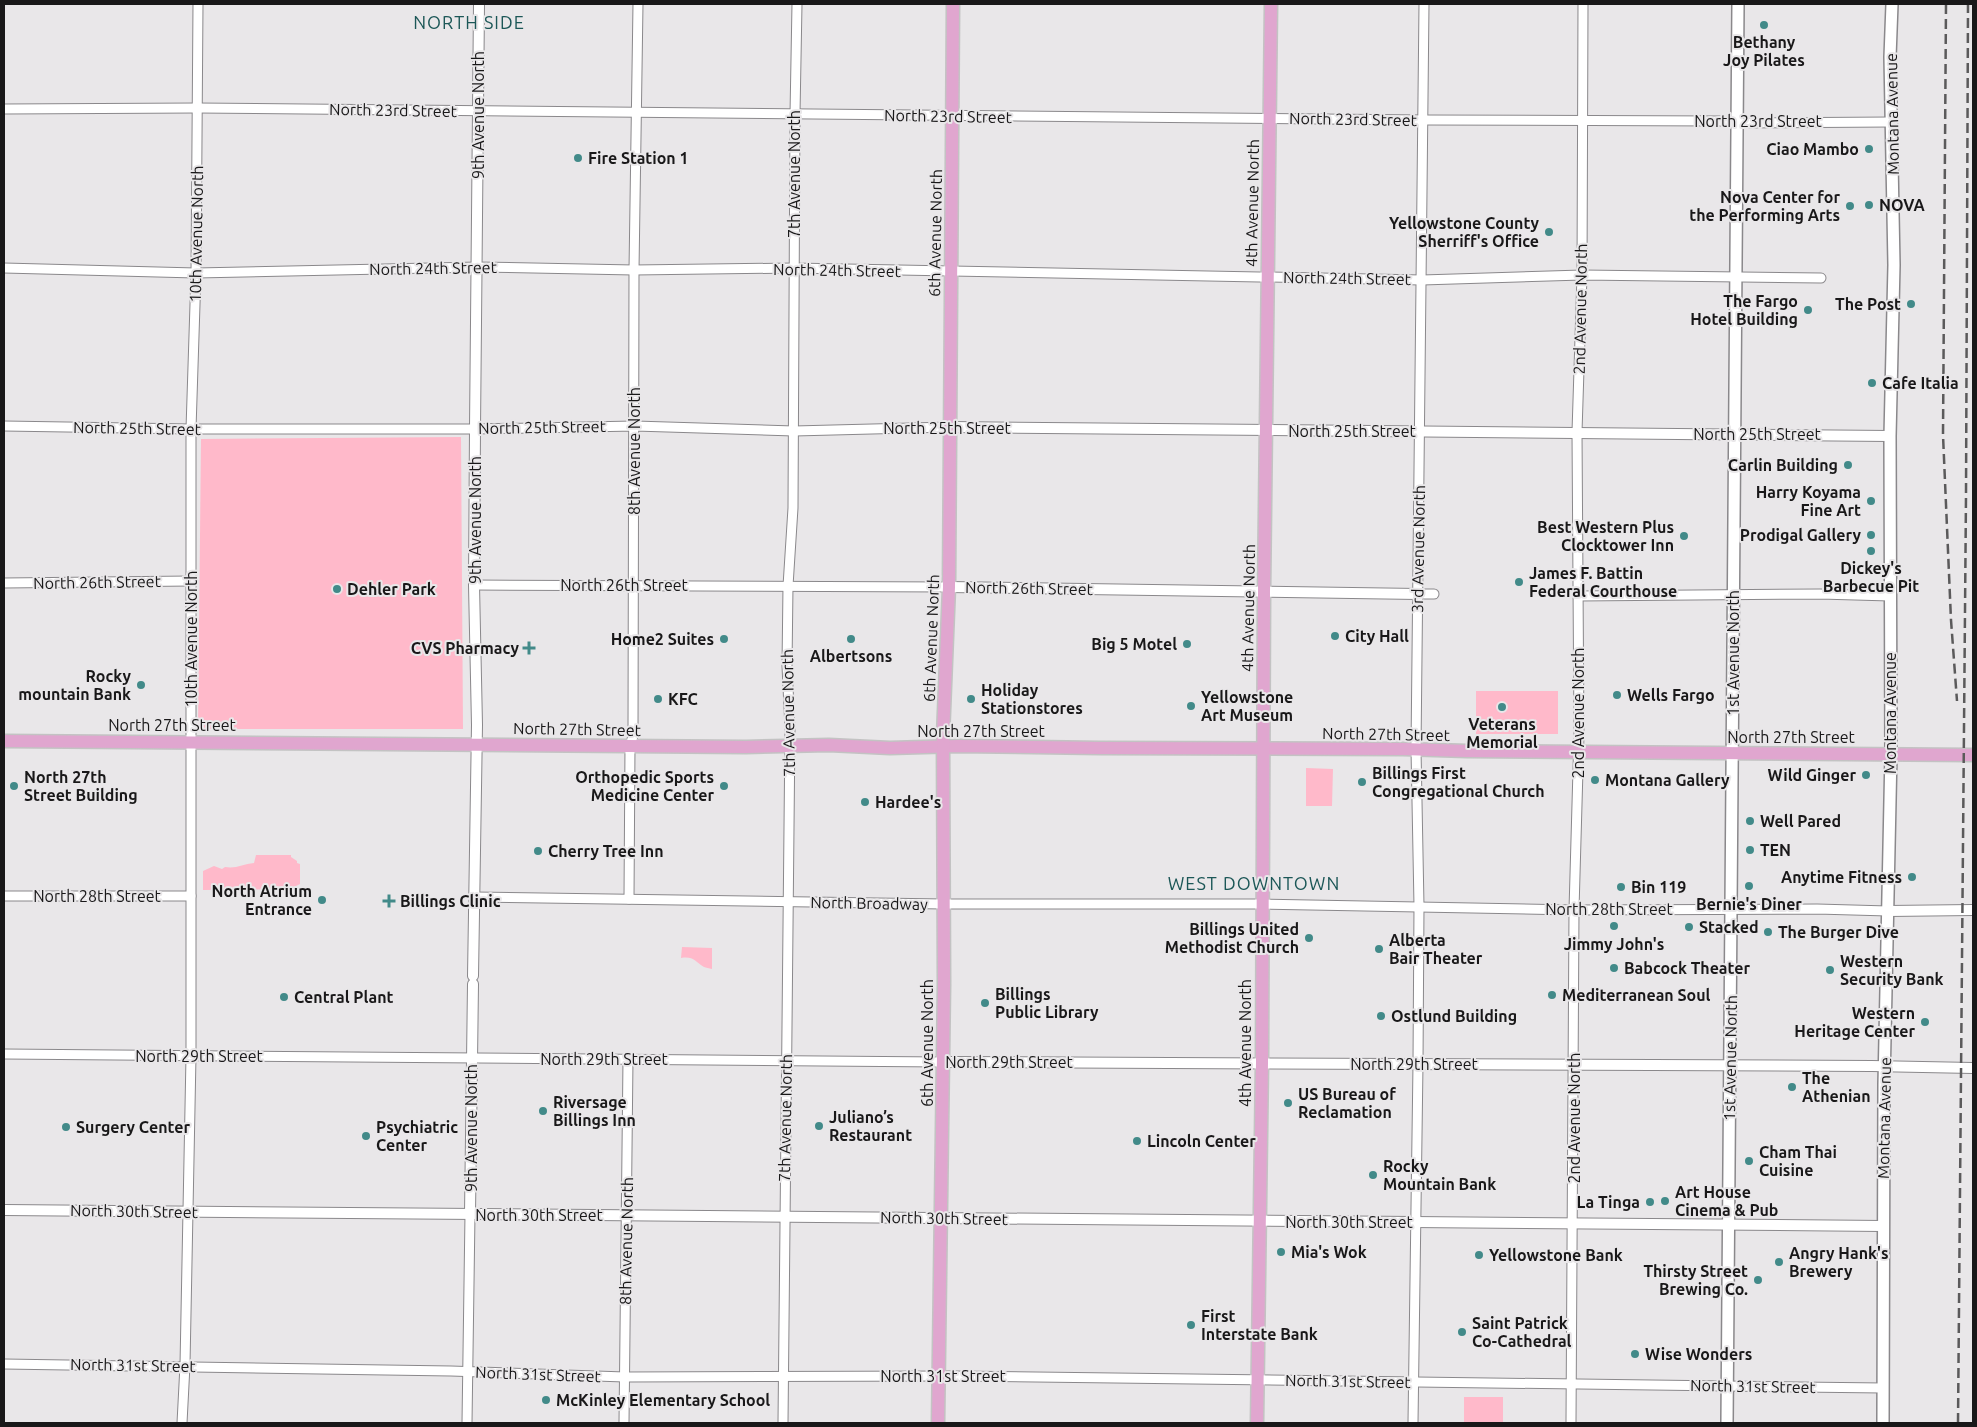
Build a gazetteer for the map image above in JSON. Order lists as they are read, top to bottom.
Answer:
{
  "streets": {
    "main road": [
      "Montana Avenue",
      "4th Avenue North",
      "6th Avenue North",
      "1st Avenue North",
      "North 27th Street"
    ],
    "street": [
      "North 23rd Street",
      "9th Avenue North",
      "7th Avenue North",
      "10th Avenue North",
      "North 24th Street",
      "2nd Avenue North",
      "North 25th Street",
      "8th Avenue North",
      "3rd Avenue North",
      "North 26th Street",
      "North 28th Street",
      "North Broadway",
      "North 29th Street",
      "North 30th Street",
      "North 31st Street"
    ]
  },
  "crossings": [
    ["North 23rd Street", "Montana Avenue"],
    ["North 23rd Street", "9th Avenue North"],
    ["North 23rd Street", "7th Avenue North"],
    ["North 23rd Street", "4th Avenue North"],
    ["North 23rd Street", "6th Avenue North"],
    ["North 23rd Street", "10th Avenue North"],
    ["North 23rd Street", "2nd Avenue North"],
    ["North 23rd Street", "8th Avenue North"],
    ["North 23rd Street", "3rd Avenue North"],
    ["North 23rd Street", "1st Avenue North"],
    ["Montana Avenue", "North 25th Street"],
    ["Montana Avenue", "North 27th Street"],
    ["Montana Avenue", "North 28th Street"],
    ["Montana Avenue", "North 29th Street"],
    ["Montana Avenue", "North 30th Street"],
    ["Montana Avenue", "North 31st Street"],
    ["9th Avenue North", "North 24th Street"],
    ["9th Avenue North", "North 25th Street"],
    ["9th Avenue North", "North 26th Street"],
    ["9th Avenue North", "North 27th Street"],
    ["9th Avenue North", "North Broadway"],
    ["9th Avenue North", "North 29th Street"],
    ["9th Avenue North", "North 30th Street"],
    ["9th Avenue North", "North 31st Street"],
    ["7th Avenue North", "North 24th Street"],
    ["7th Avenue North", "North 25th Street"],
    ["7th Avenue North", "North 26th Street"],
    ["7th Avenue North", "North 27th Street"],
    ["7th Avenue North", "North Broadway"],
    ["7th Avenue North", "North 29th Street"],
    ["7th Avenue North", "North 30th Street"],
    ["7th Avenue North", "North 31st Street"],
    ["4th Avenue North", "North 24th Street"],
    ["4th Avenue North", "North 25th Street"],
    ["4th Avenue North", "North 26th Street"],
    ["4th Avenue North", "North 27th Street"],
    ["4th Avenue North", "North 28th Street"],
    ["4th Avenue North", "North Broadway"],
    ["4th Avenue North", "North 29th Street"],
    ["4th Avenue North", "North 30th Street"],
    ["4th Avenue North", "North 31st Street"],
    ["6th Avenue North", "North 24th Street"],
    ["6th Avenue North", "North 25th Street"],
    ["6th Avenue North", "North 26th Street"],
    ["6th Avenue North", "North 27th Street"],
    ["6th Avenue North", "North Broadway"],
    ["6th Avenue North", "North 29th Street"],
    ["6th Avenue North", "North 30th Street"],
    ["6th Avenue North", "North 31st Street"],
    ["10th Avenue North", "North 24th Street"],
    ["10th Avenue North", "North 25th Street"],
    ["10th Avenue North", "North 26th Street"],
    ["10th Avenue North", "North 27th Street"],
    ["10th Avenue North", "North 28th Street"],
    ["10th Avenue North", "North 29th Street"],
    ["10th Avenue North", "North 30th Street"],
    ["10th Avenue North", "North 31st Street"],
    ["North 24th Street", "2nd Avenue North"],
    ["North 24th Street", "8th Avenue North"],
    ["North 24th Street", "3rd Avenue North"],
    ["North 24th Street", "1st Avenue North"],
    ["2nd Avenue North", "North 25th Street"],
    ["2nd Avenue North", "North 27th Street"],
    ["2nd Avenue North", "North 28th Street"],
    ["2nd Avenue North", "North 29th Street"],
    ["2nd Avenue North", "North 30th Street"],
    ["2nd Avenue North", "North 31st Street"],
    ["North 25th Street", "8th Avenue North"],
    ["North 25th Street", "3rd Avenue North"],
    ["North 25th Street", "1st Avenue North"],
    ["8th Avenue North", "North 26th Street"],
    ["8th Avenue North", "North 27th Street"],
    ["8th Avenue North", "North Broadway"],
    ["8th Avenue North", "North 29th Street"],
    ["8th Avenue North", "North 30th Street"],
    ["8th Avenue North", "North 31st Street"],
    ["3rd Avenue North", "North 26th Street"],
    ["3rd Avenue North", "North 27th Street"],
    ["3rd Avenue North", "North 28th Street"],
    ["3rd Avenue North", "North 29th Street"],
    ["3rd Avenue North", "North 30th Street"],
    ["3rd Avenue North", "North 31st Street"],
    ["1st Avenue North", "North 27th Street"],
    ["1st Avenue North", "North 28th Street"],
    ["1st Avenue North", "North 29th Street"],
    ["1st Avenue North", "North 30th Street"],
    ["1st Avenue North", "North 31st Street"],
    ["North 28th Street", "North Broadway"]
  ],
  "districts": ["NORTH SIDE", "WEST DOWNTOWN"],
  "places": {
    "other": [
      "Bethany Joy Pilates",
      "Ciao Mambo",
      "Fire Station 1",
      "NOVA",
      "Nova Center for the Performing Arts",
      "Yellowstone County Sherriff's Office",
      "The Post",
      "The Fargo Hotel Building",
      "Cafe Italia",
      "Carlin Building",
      "Harry Koyama Fine Art",
      "Prodigal Gallery",
      "Best Western Plus Clocktower Inn",
      "Dickey's Barbecue Pit",
      "James F. Battin Federal Courthouse",
      "Dehler Park",
      "City Hall",
      "Home2 Suites",
      "Albertsons",
      "Big 5 Motel",
      "Rocky mountain Bank",
      "Wells Fargo",
      "KFC",
      "Holiday Stationstores",
      "Yellowstone Art Museum",
      "Veterans Memorial",
      "Wild Ginger",
      "Montana Gallery",
      "Billings First Congregational Church",
      "North 27th Street Building",
      "Orthopedic Sports Medicine Center",
      "Hardee's",
      "Well Pared",
      "TEN",
      "Cherry Tree Inn",
      "Anytime Fitness",
      "Bernie's Diner",
      "Bin 119",
      "North Atrium Entrance",
      "Jimmy John's",
      "Stacked",
      "The Burger Dive",
      "Billings United Methodist Church",
      "Alberta Bair Theater",
      "Babcock Theater",
      "Western Security Bank",
      "Mediterranean Soul",
      "Central Plant",
      "Billings Public Library",
      "Ostlund Building",
      "Western Heritage Center",
      "The Athenian",
      "US Bureau of Reclamation",
      "Riversage Billings Inn",
      "Juliano’s Restaurant",
      "Surgery Center",
      "Psychiatric Center",
      "Lincoln Center",
      "Cham Thai Cuisine",
      "Rocky Mountain Bank",
      "Art House Cinema & Pub",
      "La Tinga",
      "Mia's Wok",
      "Yellowstone Bank",
      "Angry Hank's Brewery",
      "Thirsty Street Brewing Co.",
      "First Interstate Bank",
      "Saint Patrick Co-Cathedral",
      "Wise Wonders",
      "McKinley Elementary School"
    ],
    "health": ["CVS Pharmacy", "Billings Clinic"]
  }
}
